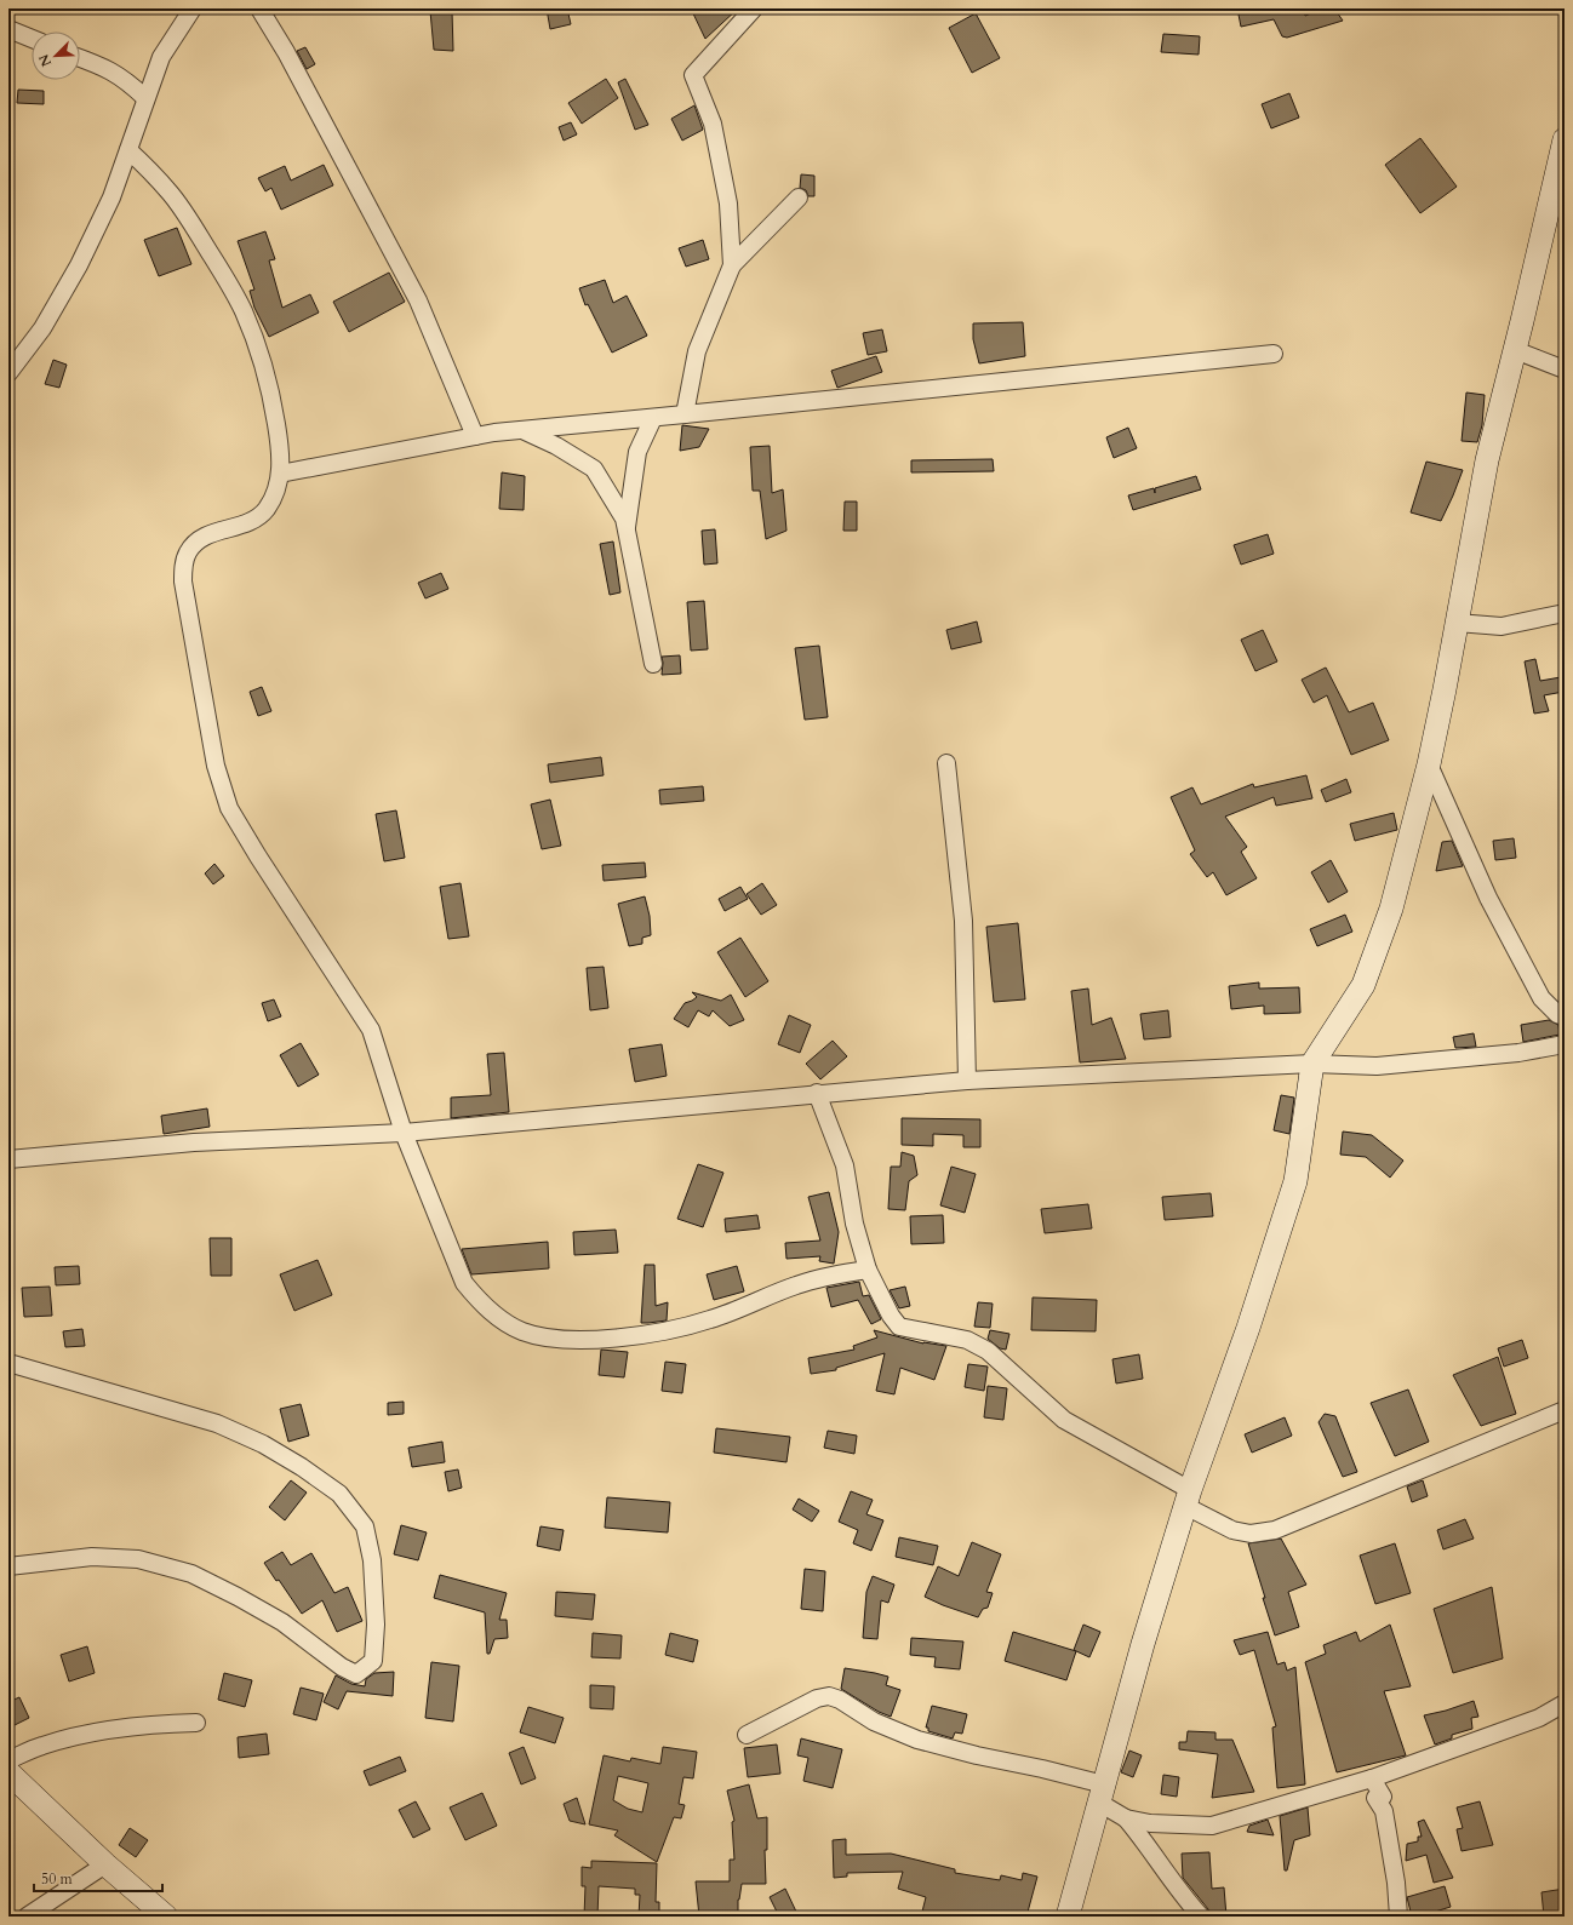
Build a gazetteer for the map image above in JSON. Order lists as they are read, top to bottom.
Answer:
{
  "scale_bar": "50 m",
  "north": "bottom left"
}
